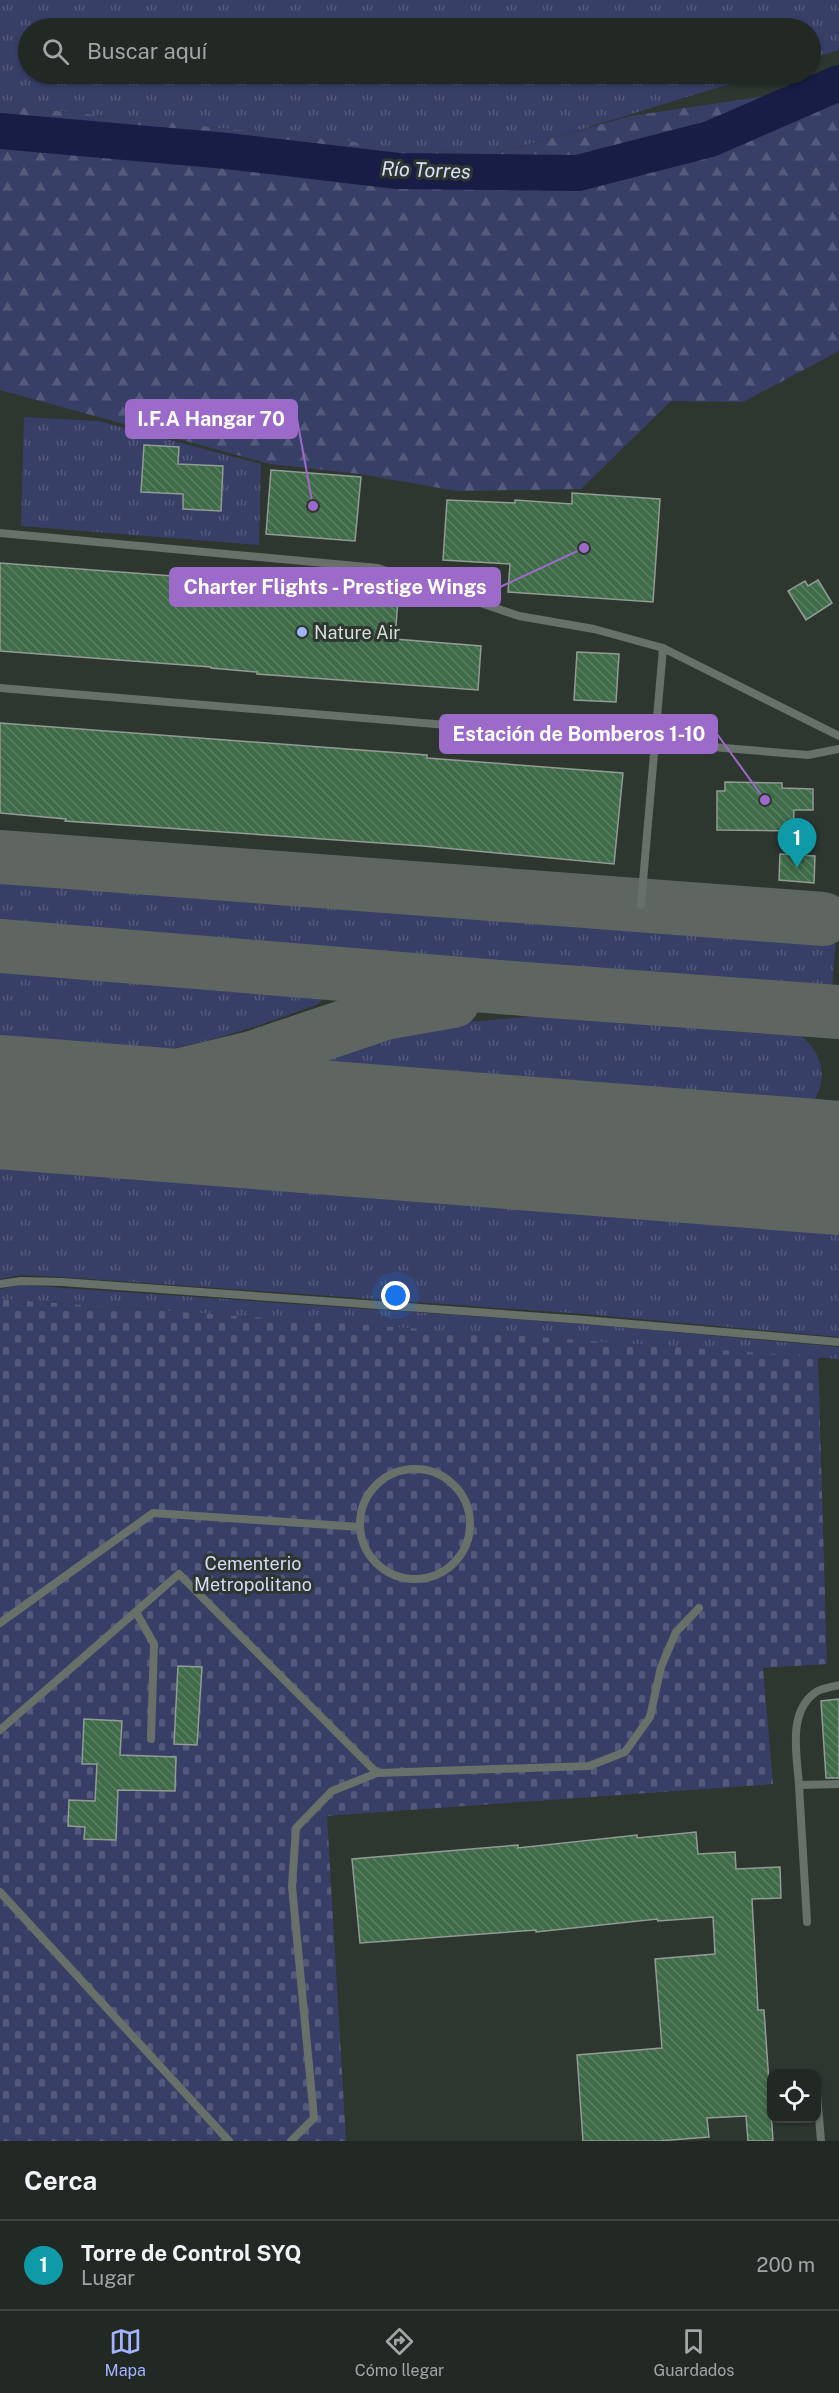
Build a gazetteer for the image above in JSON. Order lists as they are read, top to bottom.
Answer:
{
  "water": ["Río Torres"],
  "parks": ["Cementerio Metropolitano"],
  "places": [
    "I.F.A Hangar 70",
    "Charter Flights - Prestige Wings",
    "Nature Air",
    "Estación de Bomberos 1-10"
  ],
  "page": {
    "search": "Buscar aquí",
    "pins": "1",
    "heading": "Cerca",
    "list": [
      {
        "mark": "1",
        "name": "Torre de Control SYQ",
        "note": "Lugar",
        "value": "200 m"
      }
    ],
    "nav": ["Mapa", "Cómo llegar", "Guardados"]
  }
}
